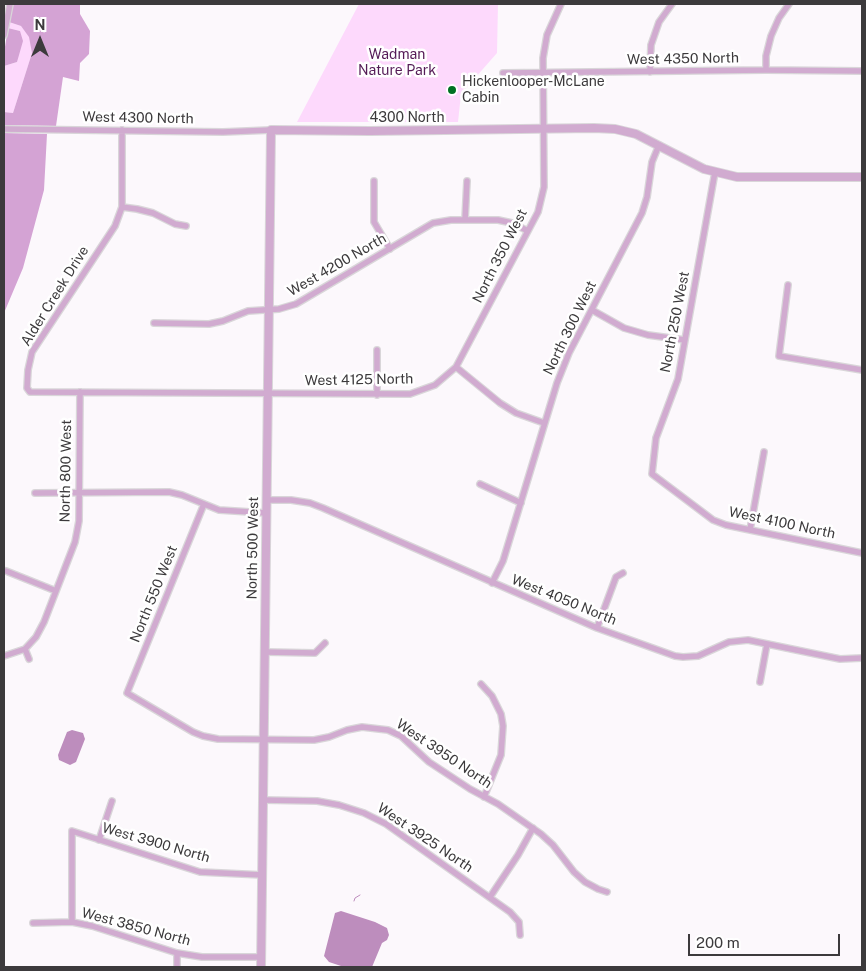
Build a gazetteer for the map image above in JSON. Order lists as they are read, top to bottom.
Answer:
{
  "streets": {
    "street": [
      "West 4350 North",
      "West 4300 North",
      "4300 North",
      "North 350 West",
      "West 4200 North",
      "Alder Creek Drive",
      "North 250 West",
      "North 300 West",
      "West 4125 North",
      "North 800 West",
      "West 4100 North",
      "North 500 West",
      "North 550 West",
      "West 4050 North",
      "West 3950 North",
      "West 3925 North",
      "West 3900 North",
      "West 3850 North"
    ]
  },
  "crossings": [
    ["West 4350 North", "North 350 West"],
    ["West 4300 North", "4300 North"],
    ["West 4300 North", "Alder Creek Drive"],
    ["West 4300 North", "North 500 West"],
    ["4300 North", "North 350 West"],
    ["4300 North", "North 250 West"],
    ["4300 North", "North 300 West"],
    ["4300 North", "North 500 West"],
    ["North 350 West", "West 4200 North"],
    ["North 350 West", "West 4125 North"],
    ["West 4200 North", "North 500 West"],
    ["Alder Creek Drive", "West 4125 North"],
    ["Alder Creek Drive", "North 800 West"],
    ["Alder Creek Drive", "North 500 West"],
    ["North 250 West", "West 4100 North"],
    ["North 300 West", "West 4050 North"],
    ["West 4125 North", "North 500 West"],
    ["North 500 West", "West 4050 North"],
    ["North 500 West", "West 3950 North"],
    ["North 500 West", "West 3925 North"],
    ["North 500 West", "West 3900 North"],
    ["North 500 West", "West 3850 North"],
    ["North 550 West", "West 3950 North"],
    ["West 3900 North", "West 3850 North"]
  ],
  "parks": ["Wadman Nature Park"],
  "places": ["Hickenlooper-McLane Cabin"],
  "scale_bar": "200 m",
  "north": "top"
}
